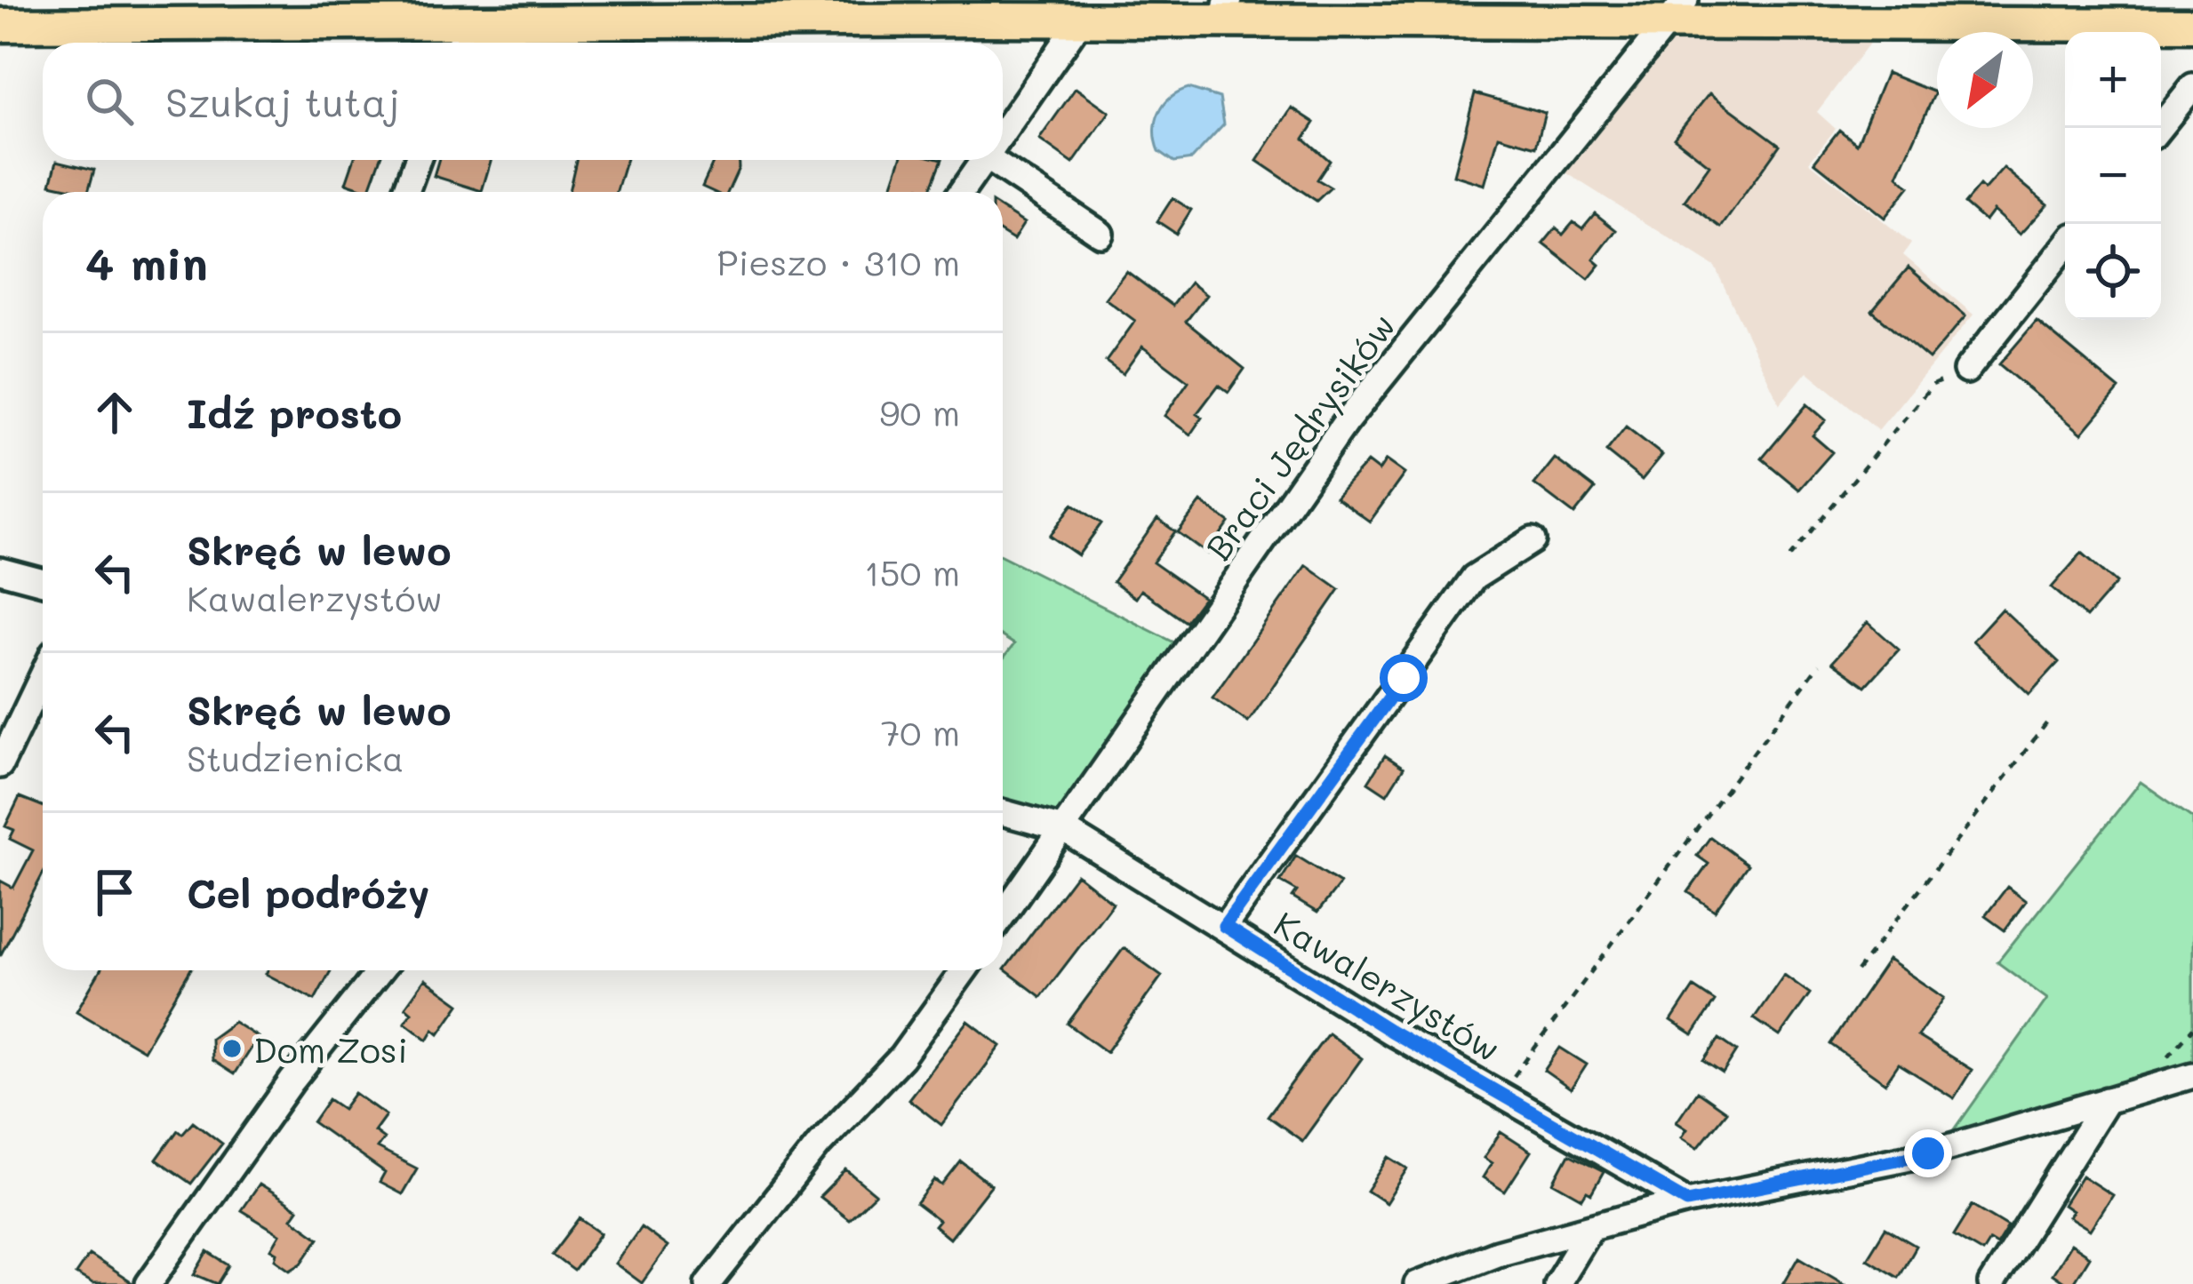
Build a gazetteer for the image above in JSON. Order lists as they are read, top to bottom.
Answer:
{
  "streets": {
    "street": ["Braci Jędrysików", "Kawalerzystów"]
  },
  "crossings": [
    ["Braci Jędrysików", "Kawalerzystów"]
  ],
  "places": ["Dom Zosi"],
  "north": "bottom left",
  "page": {
    "map_buttons": ["+", "−"],
    "search": "Szukaj tutaj",
    "heading": ["4 min", "Pieszo · 310 m"],
    "list": [
      ["Idź prosto", "90 m"],
      ["Skręć w lewo", "Kawalerzystów", "150 m"],
      ["Skręć w lewo", "Studzienicka", "70 m"],
      "Cel podróży"
    ]
  }
}
